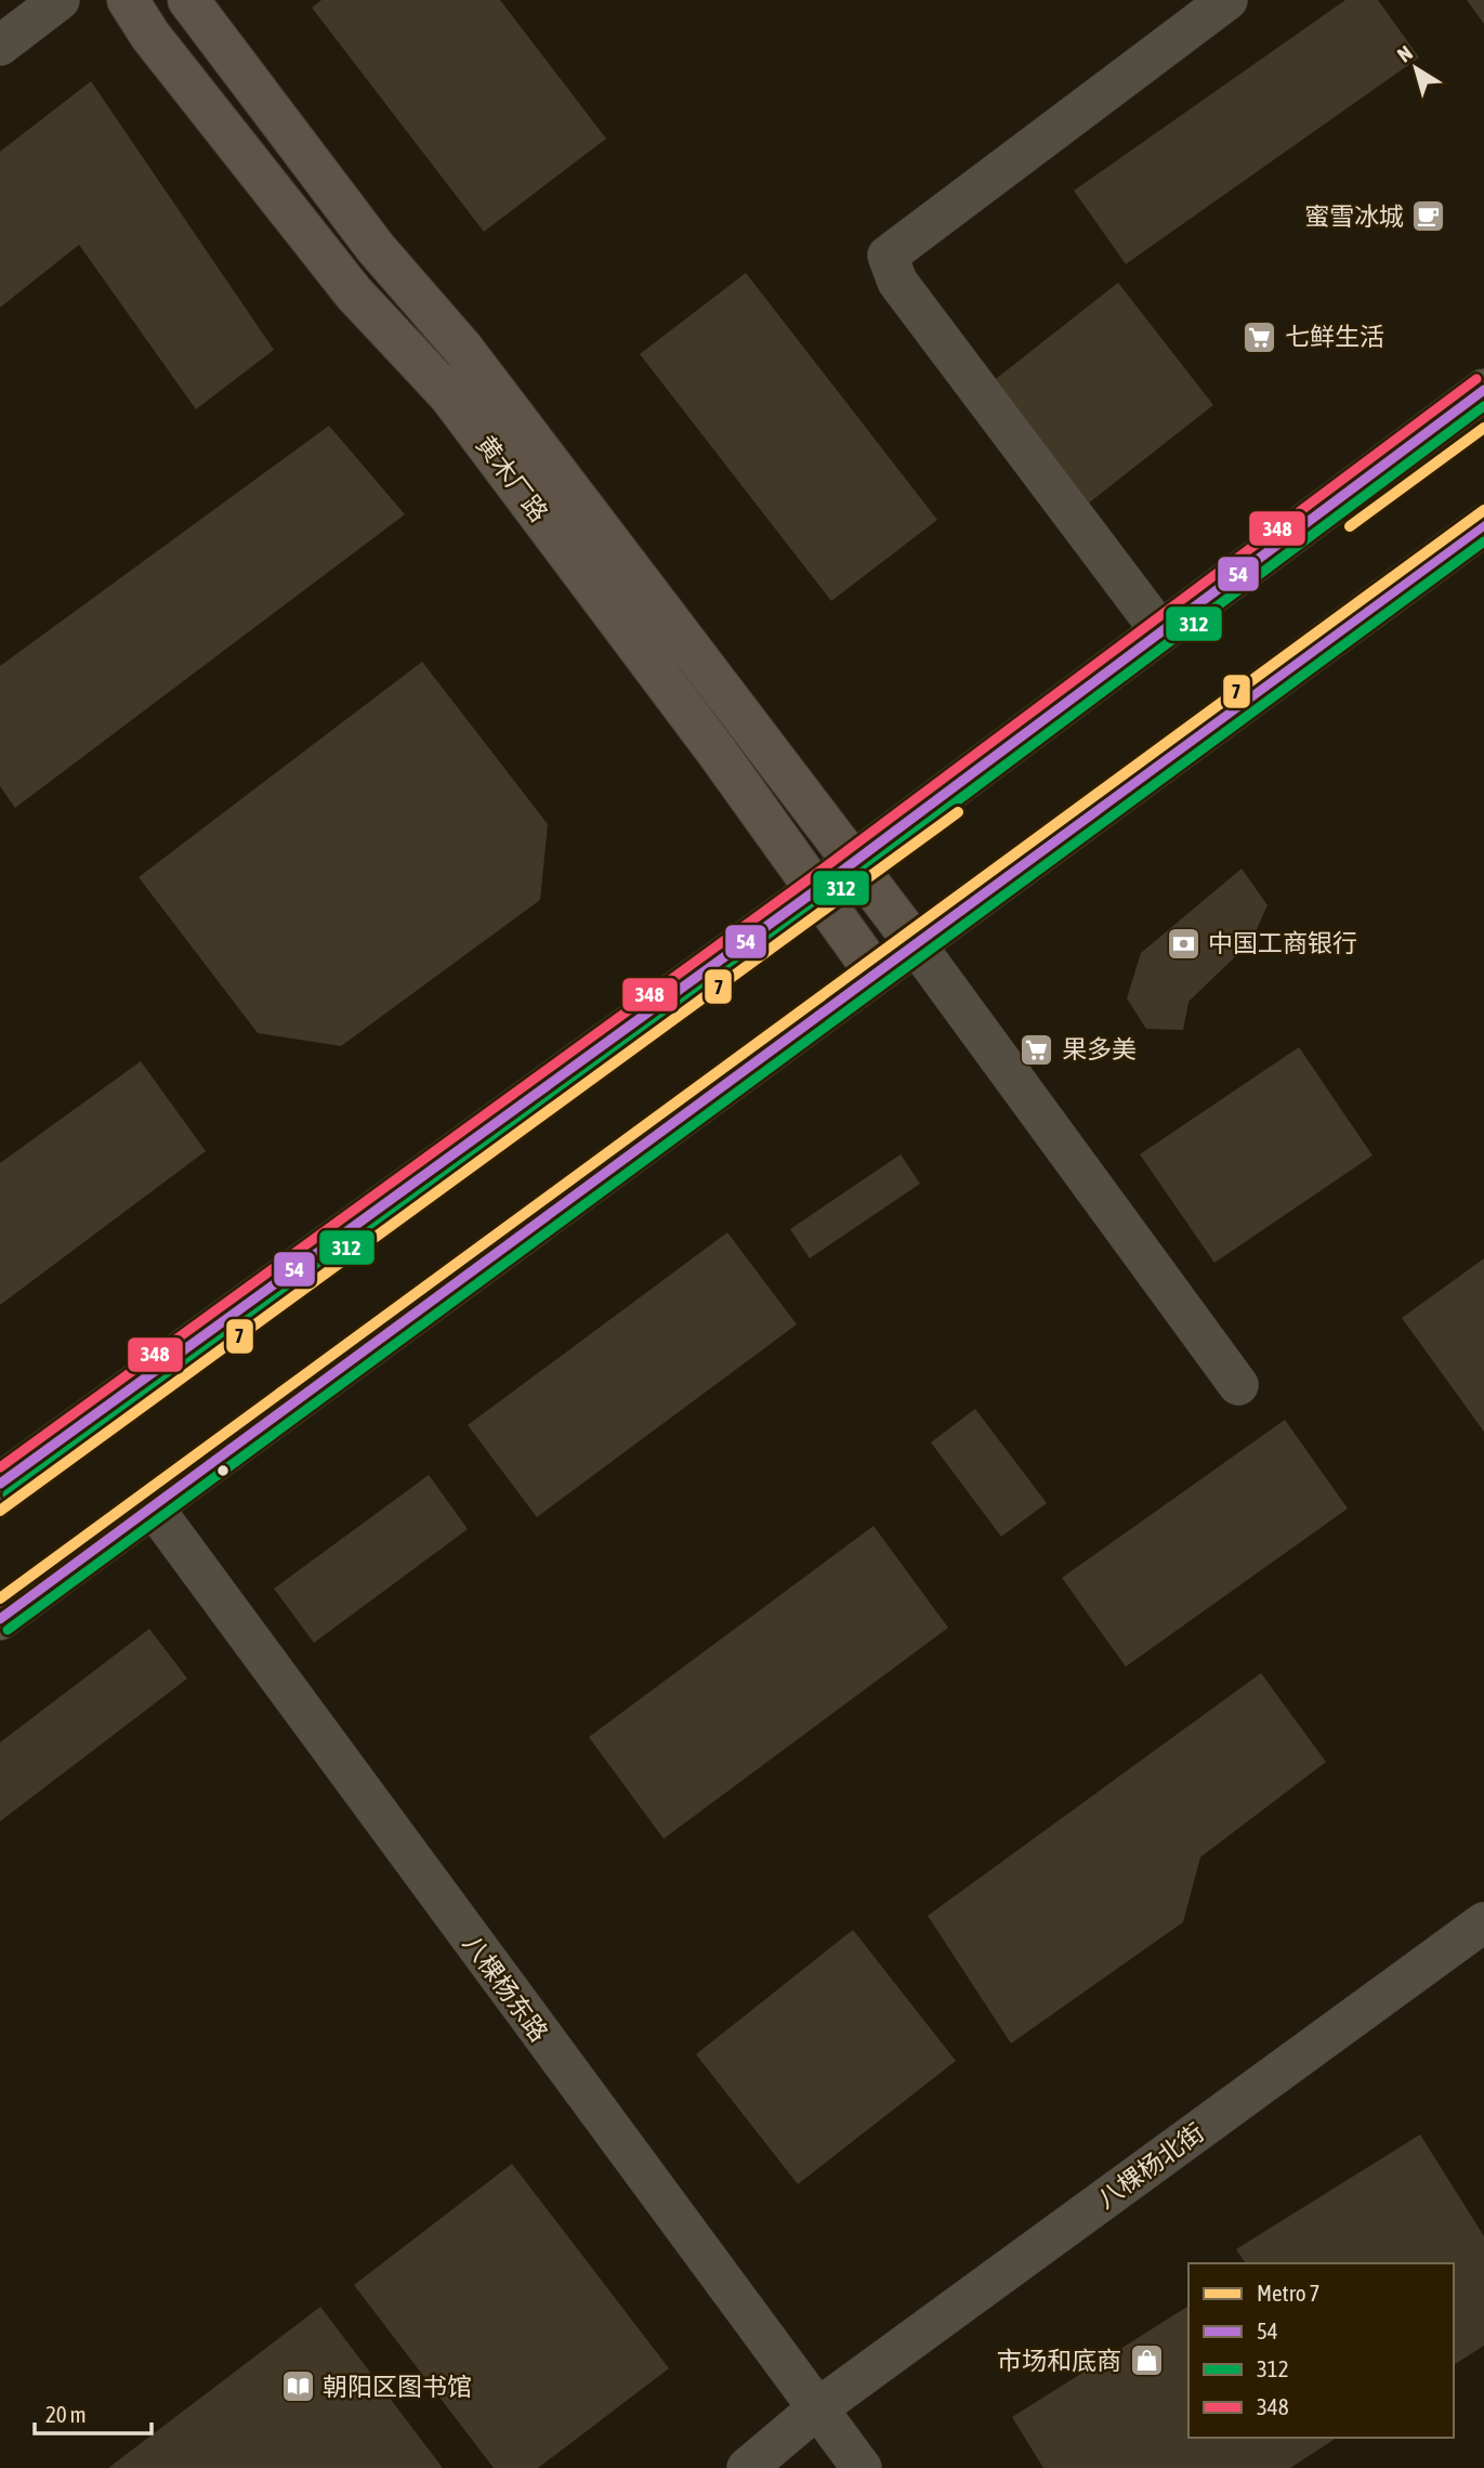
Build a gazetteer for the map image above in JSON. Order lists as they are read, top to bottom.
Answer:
{
  "streets": {
    "main road": ["黄木厂路"],
    "street": ["八棵杨东路", "八棵杨北街"]
  },
  "crossings": [
    ["八棵杨东路", "八棵杨北街"]
  ],
  "places": {
    "cafe": ["蜜雪冰城"],
    "supermarket": ["七鲜生活", "果多美"],
    "bank": ["中国工商银行"],
    "shop": ["市场和底商"],
    "library": ["朝阳区图书馆"]
  },
  "lines": [
    "transit line 348",
    "transit line 54",
    "transit line 312",
    "metro line 7"
  ],
  "legend": [
    "Metro 7",
    "54",
    "312",
    "348"
  ],
  "scale_bar": "20 m",
  "north": "top left"
}
